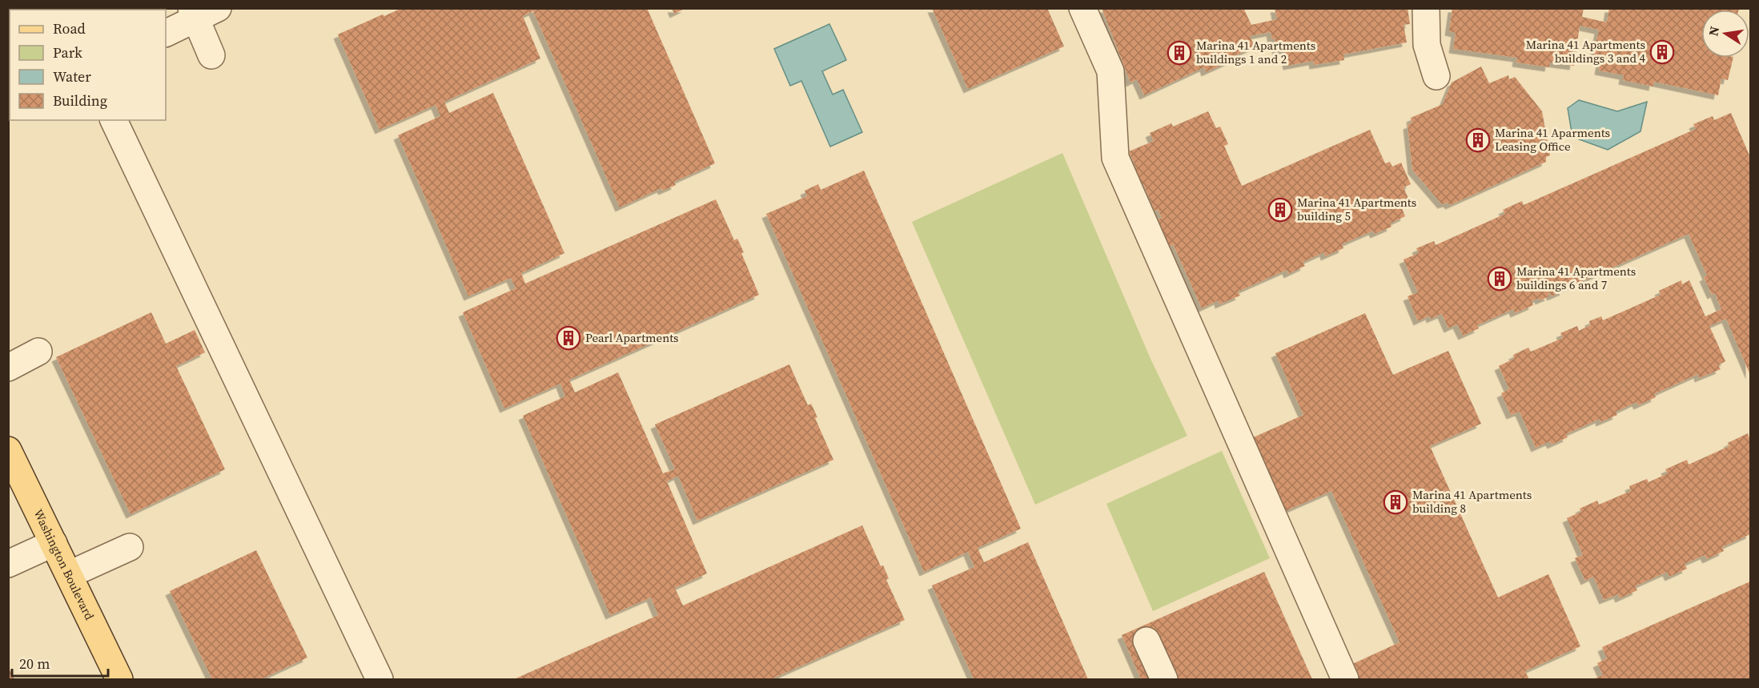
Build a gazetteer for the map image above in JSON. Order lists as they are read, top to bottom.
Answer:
{
  "streets": {
    "main road": ["Washington Boulevard"]
  },
  "places": {
    "building": [
      "Marina 41 Apartments buildings 3 and 4",
      "Marina 41 Apartments buildings 1 and 2",
      "Marina 41 Aparments Leasing Office",
      "Marina 41 Apartments building 5",
      "Marina 41 Apartments buildings 6 and 7",
      "Pearl Apartments",
      "Marina 41 Apartments building 8"
    ]
  },
  "legend": [
    "Road",
    "Park",
    "Water",
    "Building"
  ],
  "scale_bar": "20 m",
  "north": "left"
}
